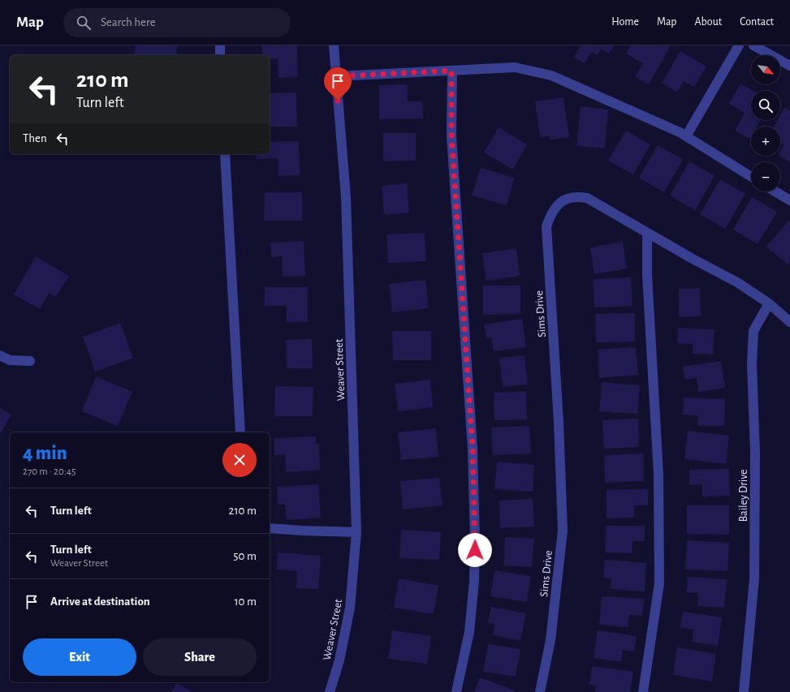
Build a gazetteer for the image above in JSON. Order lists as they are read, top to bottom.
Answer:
{
  "streets": {
    "street": ["Sims Drive", "Weaver Street", "Bailey Drive"]
  },
  "crossings": [
    ["Sims Drive", "Bailey Drive"]
  ],
  "north": "bottom right",
  "page": {
    "header": "Map",
    "search": "Search here",
    "nav": [
      "Home",
      "Map",
      "About",
      "Contact"
    ],
    "map_buttons": ["+", "−"],
    "turn": ["210 m", "Turn left"],
    "then": "Then",
    "heading": ["4 min", "270 m · 20:45"],
    "list": [
      {
        "name": "Turn left",
        "value": "210 m"
      },
      {
        "name": "Turn left",
        "note": "Weaver Street",
        "value": "50 m"
      },
      {
        "name": "Arrive at destination",
        "value": "10 m"
      }
    ],
    "buttons": ["Exit", "Share"]
  }
}
